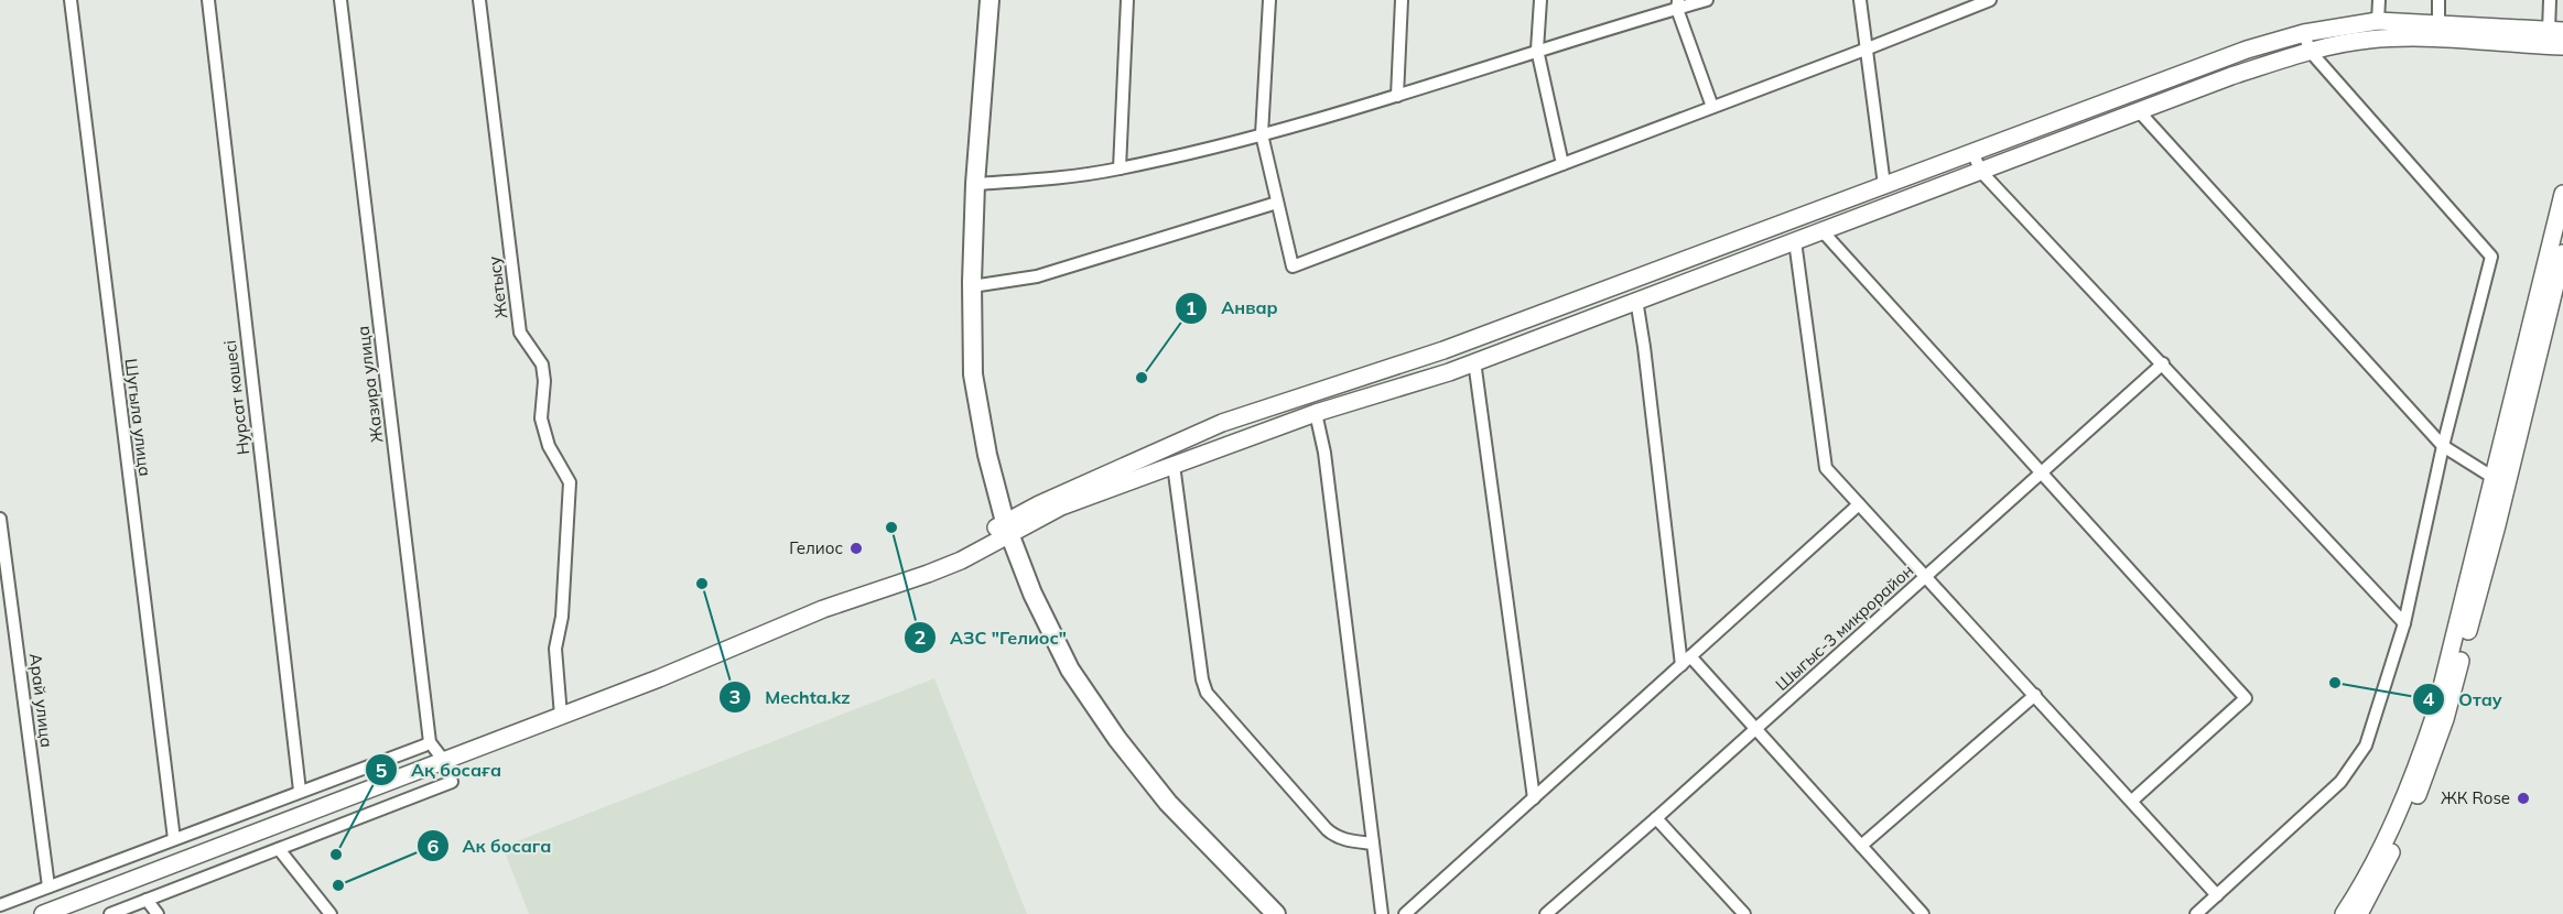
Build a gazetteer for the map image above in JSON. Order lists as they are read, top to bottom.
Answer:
{
  "streets": {
    "street": [
      "Жетысу",
      "Жазира улица",
      "Нурсат кошесi",
      "Шугыла улица",
      "Шыгыс-3 микрорайон",
      "Арай улица"
    ]
  },
  "places": [
    "Анвар",
    "АЗС \"Гелиос\"",
    "Гелиос",
    "Mechta.kz",
    "Отау",
    "ЖК Rose",
    "Ақ босаға",
    "Ак босага"
  ]
}
